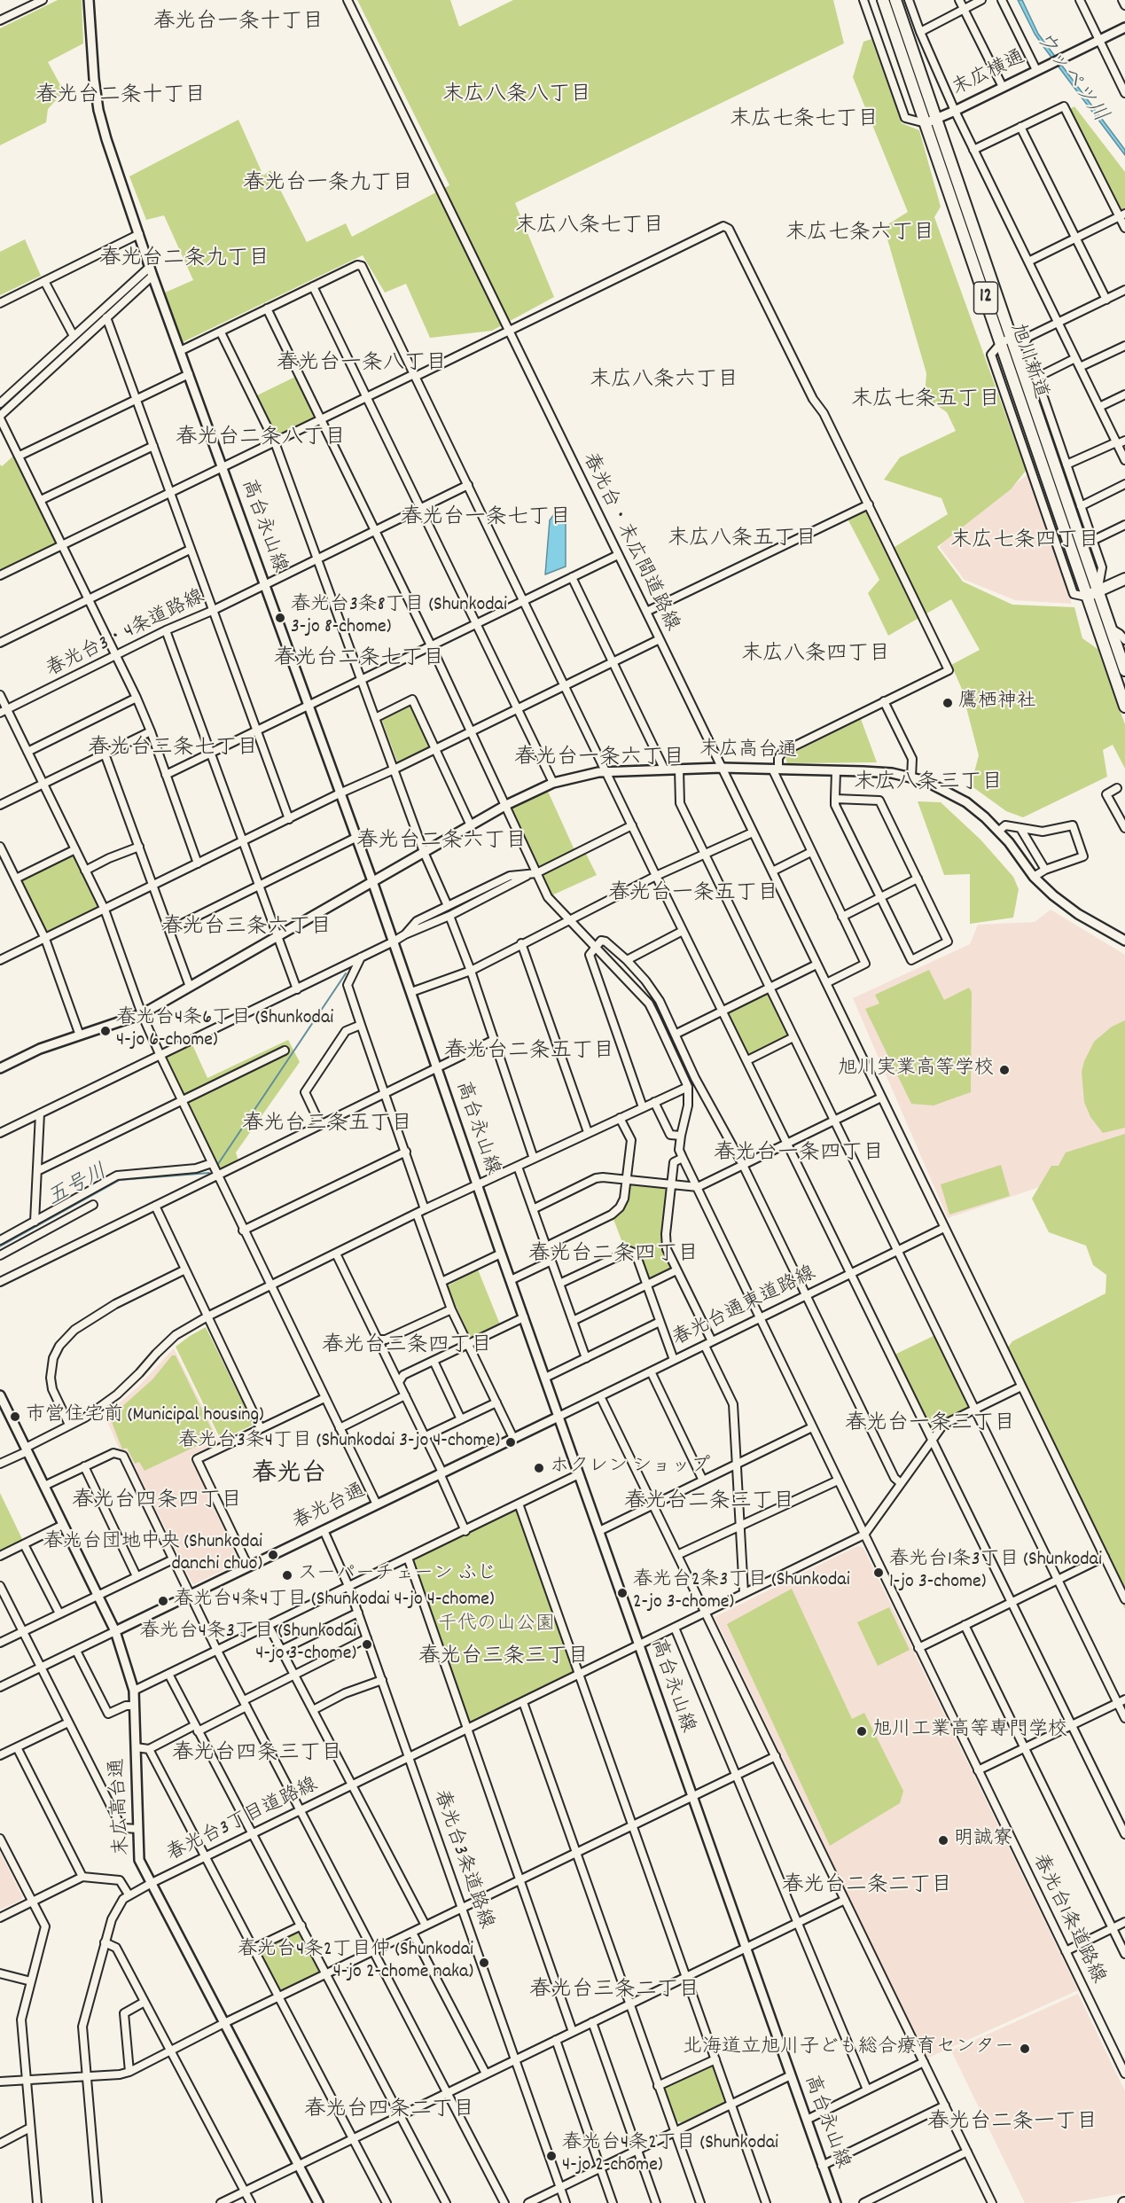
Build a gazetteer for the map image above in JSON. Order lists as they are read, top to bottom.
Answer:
{
  "streets": {
    "main road": ["12", "旭川新道"],
    "street": [
      "末広横通",
      "高台永山線",
      "春光台・末広間道路線",
      "春光台3・4条道路線",
      "末広高台通",
      "春光台通東道路線",
      "春光台通",
      "春光台3丁目道路線",
      "春光台3条道路線",
      "春光台1条道路線"
    ]
  },
  "crossings": [
    ["末広横通", "旭川新道"],
    ["高台永山線", "春光台3・4条道路線"],
    ["高台永山線", "末広高台通"],
    ["高台永山線", "春光台通東道路線"],
    ["高台永山線", "春光台通"],
    ["高台永山線", "春光台3丁目道路線"],
    ["春光台・末広間道路線", "末広高台通"],
    ["春光台・末広間道路線", "春光台通東道路線"],
    ["末広高台通", "春光台通"],
    ["末広高台通", "春光台3丁目道路線"],
    ["春光台通東道路線", "春光台通"],
    ["春光台通東道路線", "春光台1条道路線"],
    ["春光台通", "春光台3条道路線"],
    ["春光台3丁目道路線", "春光台3条道路線"],
    ["春光台3丁目道路線", "春光台1条道路線"]
  ],
  "districts": [
    "春光台一条十丁目",
    "末広八条八丁目",
    "春光台二条十丁目",
    "末広七条七丁目",
    "春光台一条九丁目",
    "末広八条七丁目",
    "末広七条六丁目",
    "春光台二条九丁目",
    "春光台一条八丁目",
    "末広八条六丁目",
    "末広七条五丁目",
    "春光台二条八丁目",
    "春光台一条七丁目",
    "末広八条五丁目",
    "末広七条四丁目",
    "末広八条四丁目",
    "春光台二条七丁目",
    "春光台三条七丁目",
    "春光台一条六丁目",
    "末広八条三丁目",
    "春光台二条六丁目",
    "春光台一条五丁目",
    "春光台三条六丁目",
    "春光台二条五丁目",
    "春光台三条五丁目",
    "春光台一条四丁目",
    "春光台二条四丁目",
    "春光台三条四丁目",
    "春光台一条三丁目",
    "春光台",
    "春光台四条四丁目",
    "春光台二条三丁目",
    "春光台三条三丁目",
    "春光台四条三丁目",
    "春光台二条二丁目",
    "春光台三条二丁目",
    "春光台四条二丁目",
    "春光台二条一丁目"
  ],
  "water": ["ウッペツ川", "五号川"],
  "parks": ["千代の山公園"],
  "places": [
    "春光台3条8丁目 (Shunkodai 3-jo 8-chome)",
    "鷹栖神社",
    "春光台4条6丁目 (Shunkodai 4-jo 6-chome)",
    "旭川実業高等学校",
    "市営住宅前 (Municipal housing)",
    "春光台3条4丁目 (Shunkodai 3-jo 4-chome)",
    "ホクレン ショップ",
    "春光台団地中央 (Shunkodai danchi chuo)",
    "春光台1条3丁目 (Shunkodai 1-jo 3-chome)",
    "スーパーチェーン ふじ",
    "春光台2条3丁目 (Shunkodai 2-jo 3-chome)",
    "春光台4条4丁目 (Shunkodai 4-jo 4-chome)",
    "春光台4条3丁目 (Shunkodai 4-jo 3-chome)",
    "旭川工業高等専門学校",
    "明誠寮",
    "春光台4条2丁目仲 (Shunkodai 4-jo 2-chome naka)",
    "北海道立旭川子ども総合療育センター",
    "春光台4条2丁目 (Shunkodai 4-jo 2-chome)"
  ]
}
